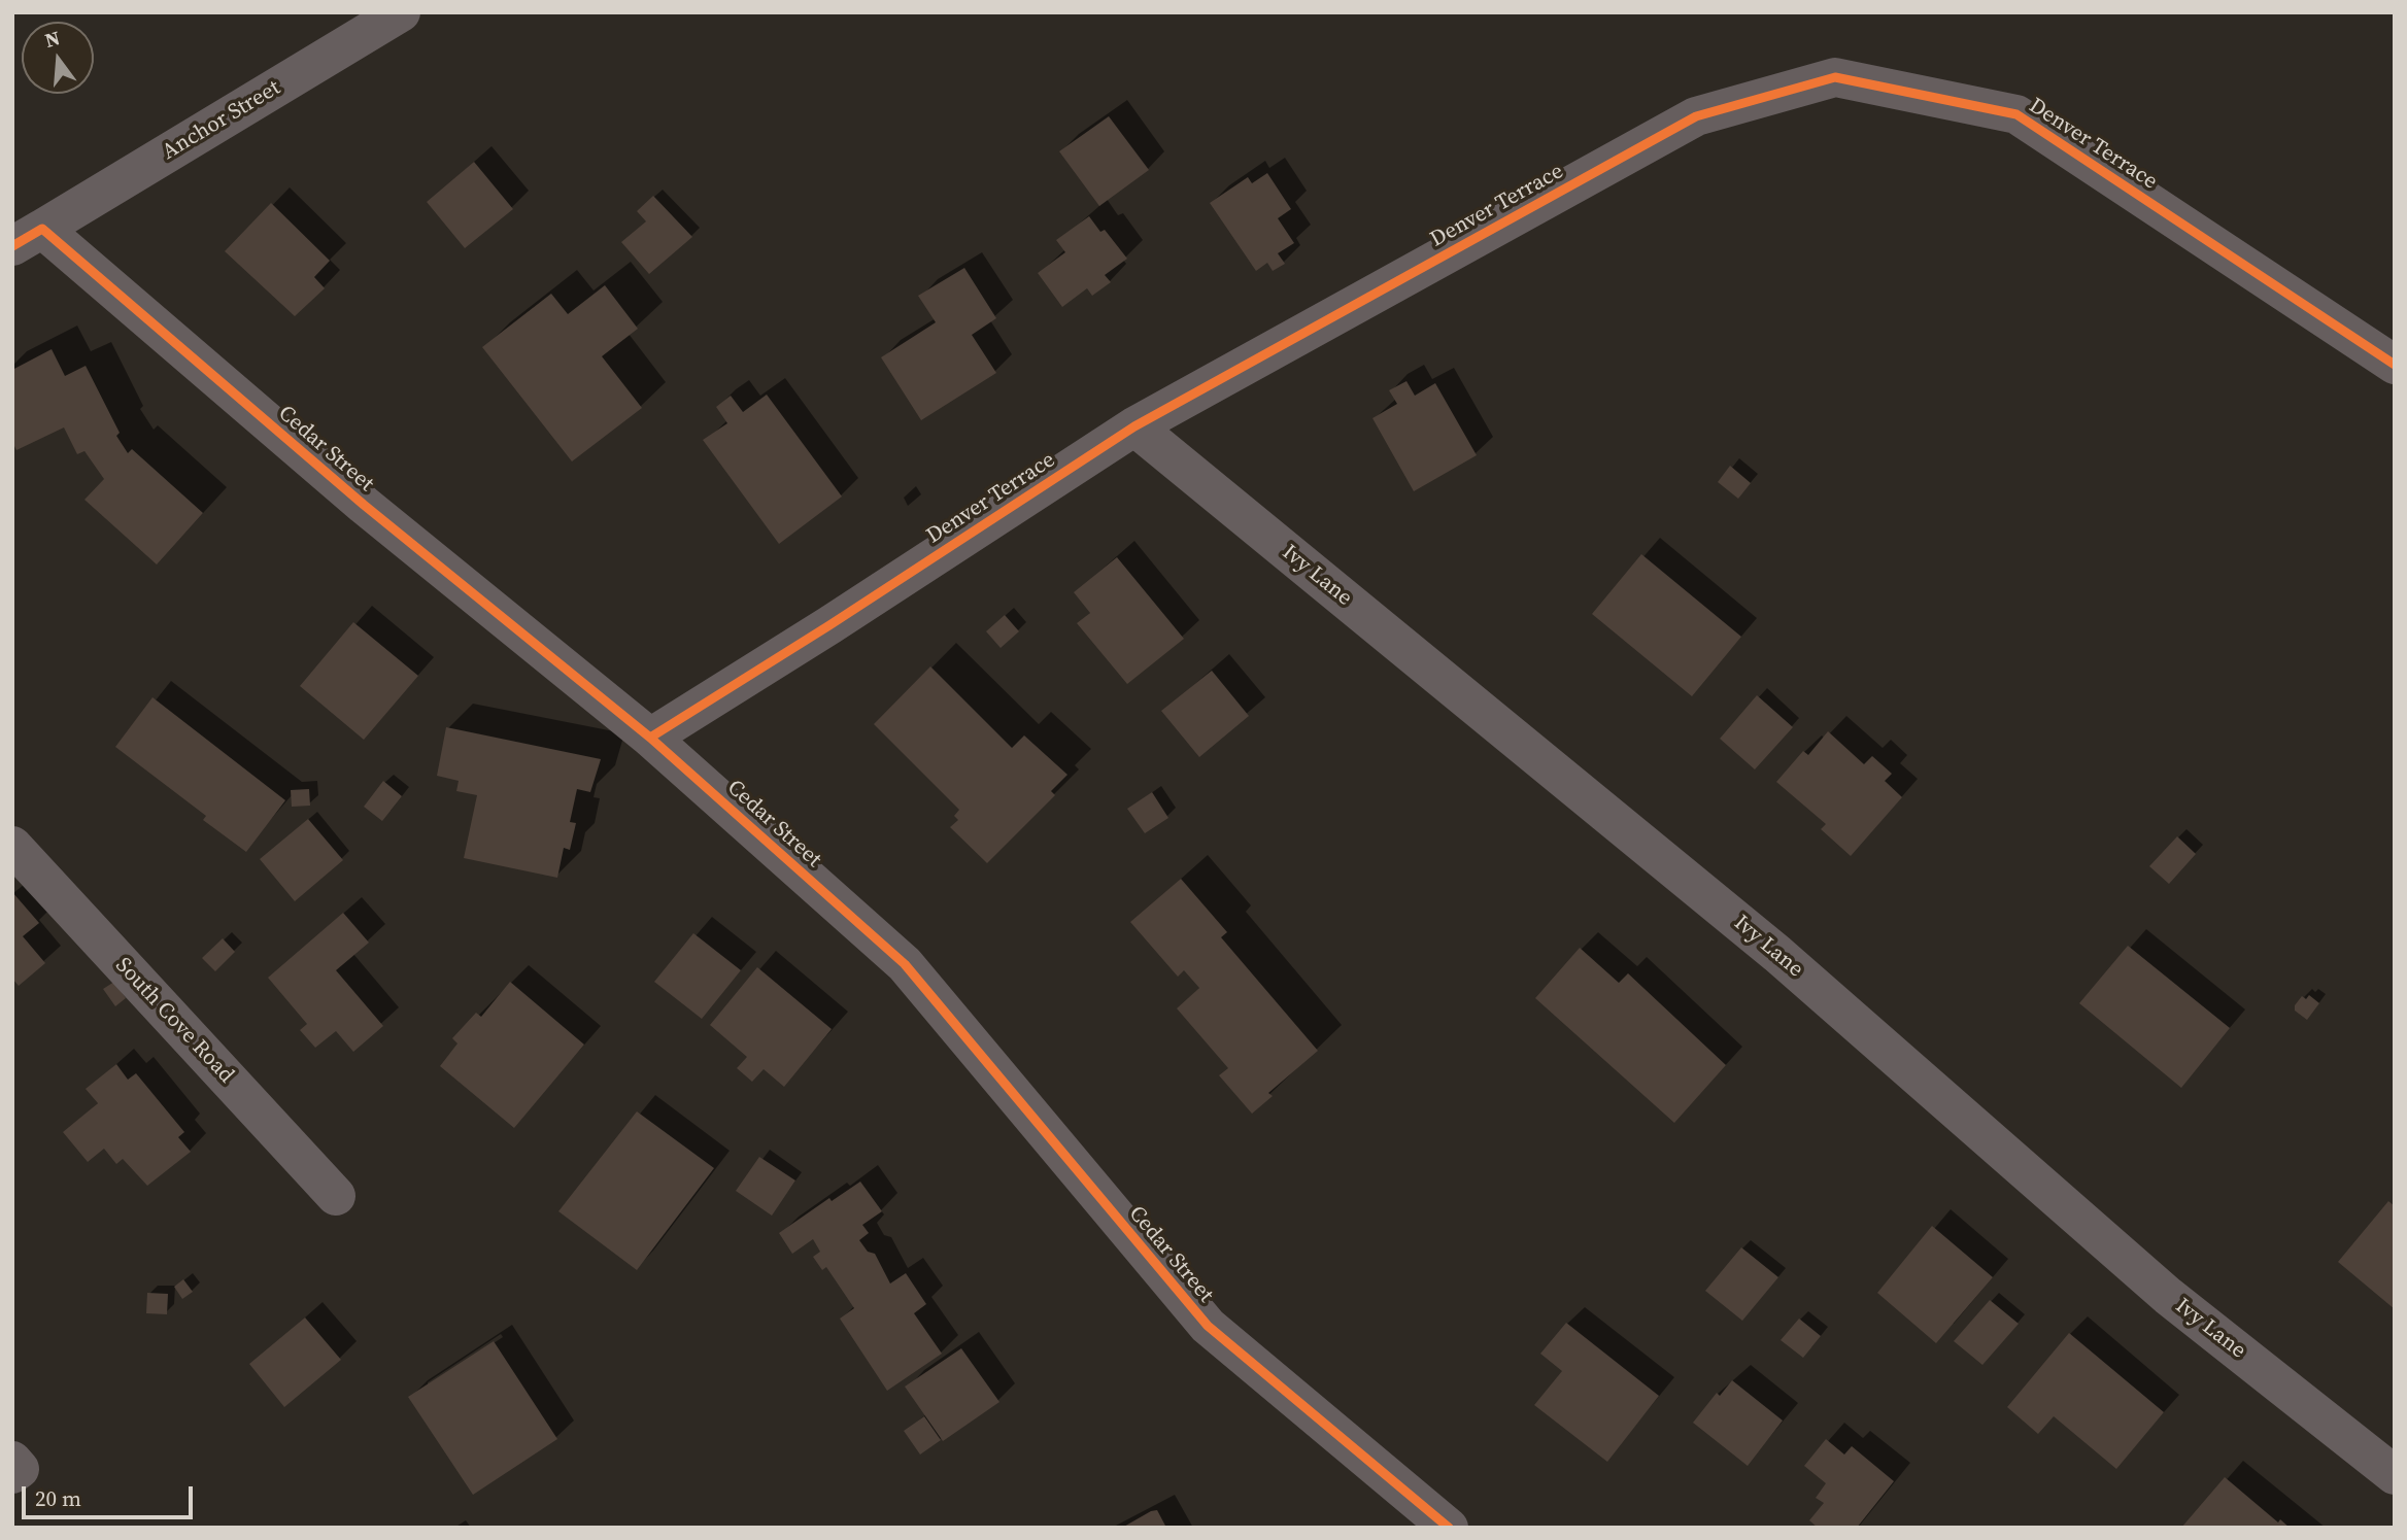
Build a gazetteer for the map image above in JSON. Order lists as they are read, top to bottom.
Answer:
{
  "streets": {
    "street": [
      "Anchor Street",
      "Denver Terrace",
      "Cedar Street",
      "Ivy Lane",
      "South Cove Road"
    ]
  },
  "crossings": [
    ["Anchor Street", "Cedar Street"],
    ["Denver Terrace", "Cedar Street"],
    ["Denver Terrace", "Ivy Lane"]
  ],
  "scale_bar": "20 m",
  "north": "top"
}
